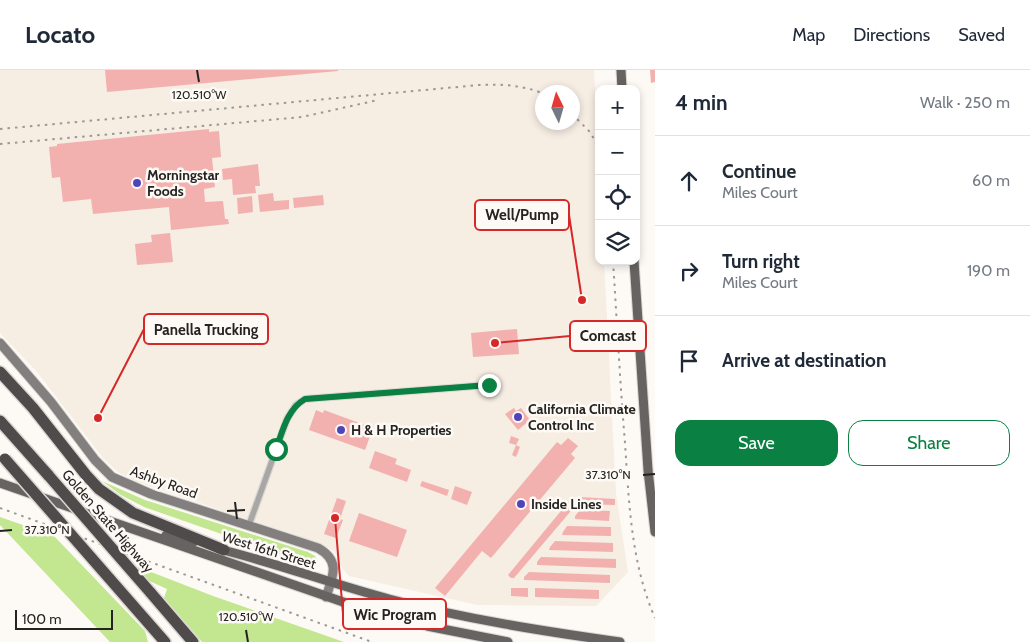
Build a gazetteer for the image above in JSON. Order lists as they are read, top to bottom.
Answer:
{
  "streets": {
    "highway": ["Golden State Highway"],
    "main road": ["Ashby Road", "West 16th Street"]
  },
  "crossings": [
    ["Ashby Road", "West 16th Street"]
  ],
  "places": [
    "Morningstar Foods",
    "Well/Pump",
    "Comcast",
    "California Climate Control Inc",
    "Panella Trucking",
    "H & H Properties",
    "Inside Lines",
    "Wic Program"
  ],
  "scale_bar": "100 m",
  "north": "top",
  "page": {
    "header": "Locato",
    "nav": ["Map", "Directions", "Saved"],
    "heading": ["4 min", "Walk · 250 m"],
    "map_buttons": ["+", "−"],
    "list": [
      ["Continue", "Miles Court", "60 m"],
      ["Turn right", "Miles Court", "190 m"],
      "Arrive at destination"
    ],
    "buttons": ["Save", "Share"],
    "scale": "100 m"
  },
  "coordinates": ["120.510°W", "37.310°N"]
}
